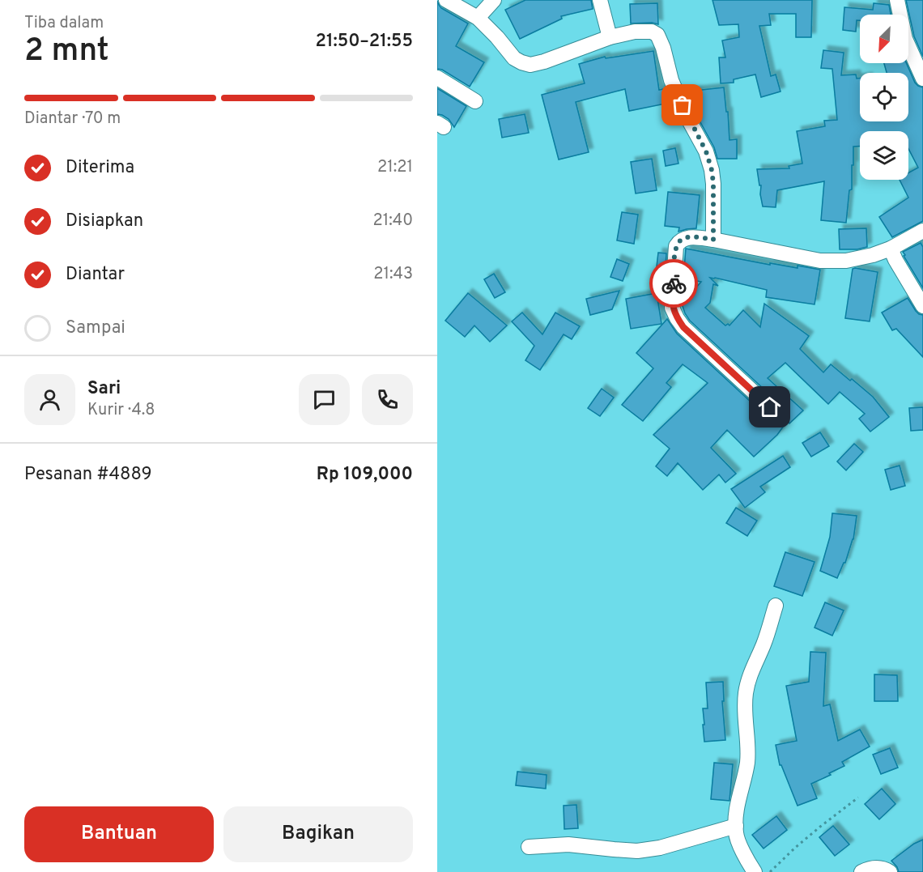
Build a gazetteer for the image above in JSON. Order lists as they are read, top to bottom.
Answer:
{
  "north": "bottom left",
  "page": {
    "heading": ["2 mnt", "Tiba dalam", "21:50–21:55"],
    "panel": [
      "Sari",
      "Kurir · 4.8",
      "Pesanan #4889",
      "Rp 109,000"
    ],
    "bar": "Diantar · 70 m",
    "list": [
      ["Diterima", "21:21"],
      ["Disiapkan", "21:40"],
      ["Diantar", "21:43"],
      "Sampai"
    ],
    "buttons": ["Bantuan", "Bagikan"]
  }
}
